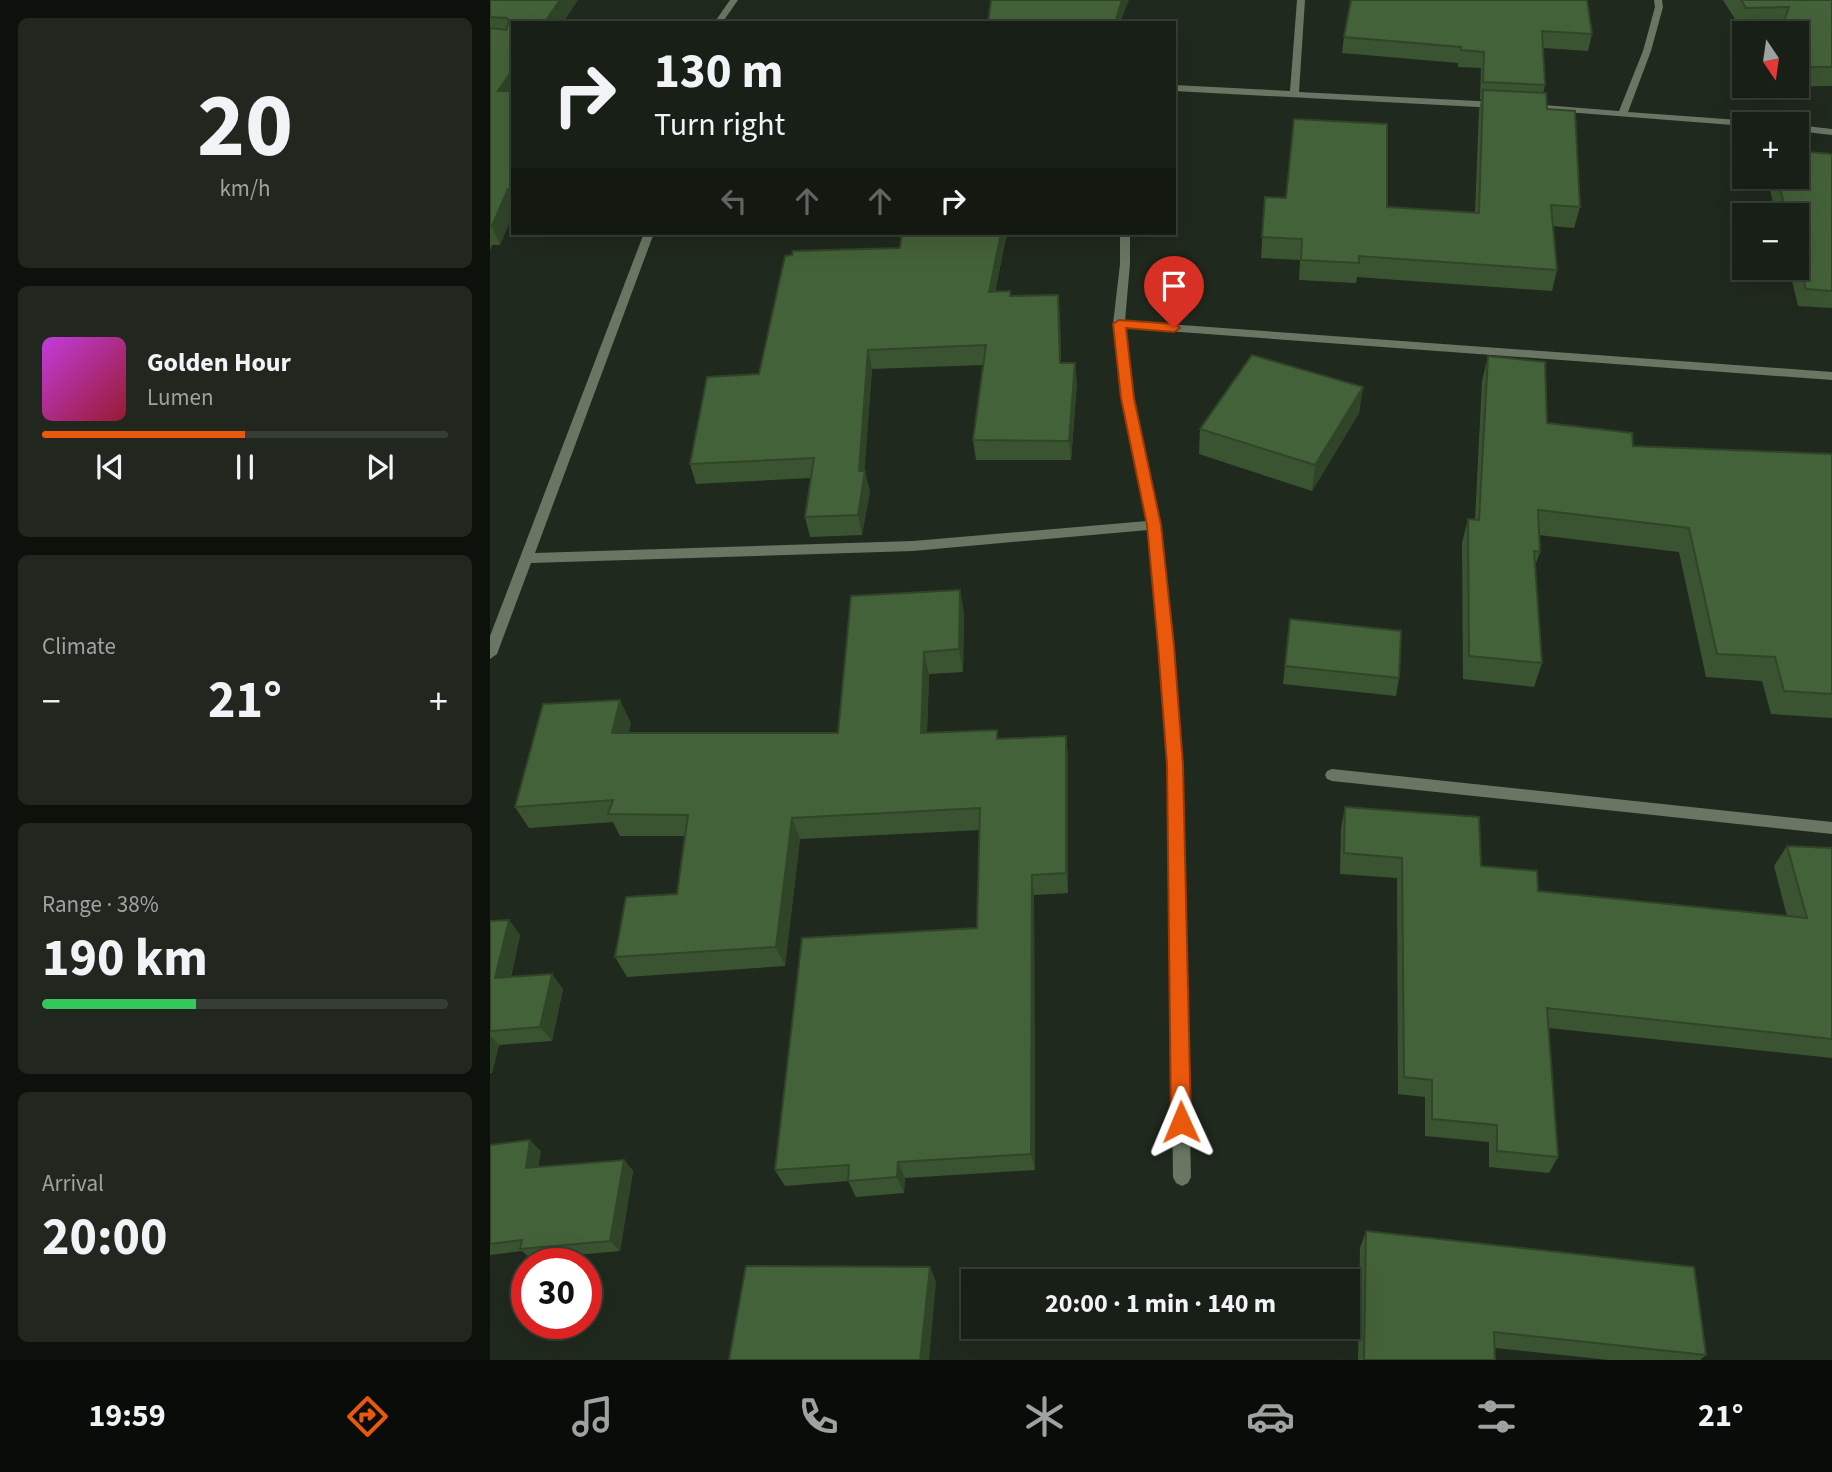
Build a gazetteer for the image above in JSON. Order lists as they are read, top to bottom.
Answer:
{
  "north": "bottom",
  "page": {
    "tile": [
      ["20", "km/h"],
      "Climate",
      ["Range · 38%", "190 km"],
      ["Arrival", "20:00"]
    ],
    "map_buttons": ["+", "−"],
    "turn": ["130 m", "Turn right"],
    "song": ["Golden Hour", "Lumen"],
    "heat": ["−", "21°", "+"],
    "limit": "30",
    "trip": "20:00 · 1 min · 140 m",
    "tabs": ["19:59", "21°"]
  }
}
